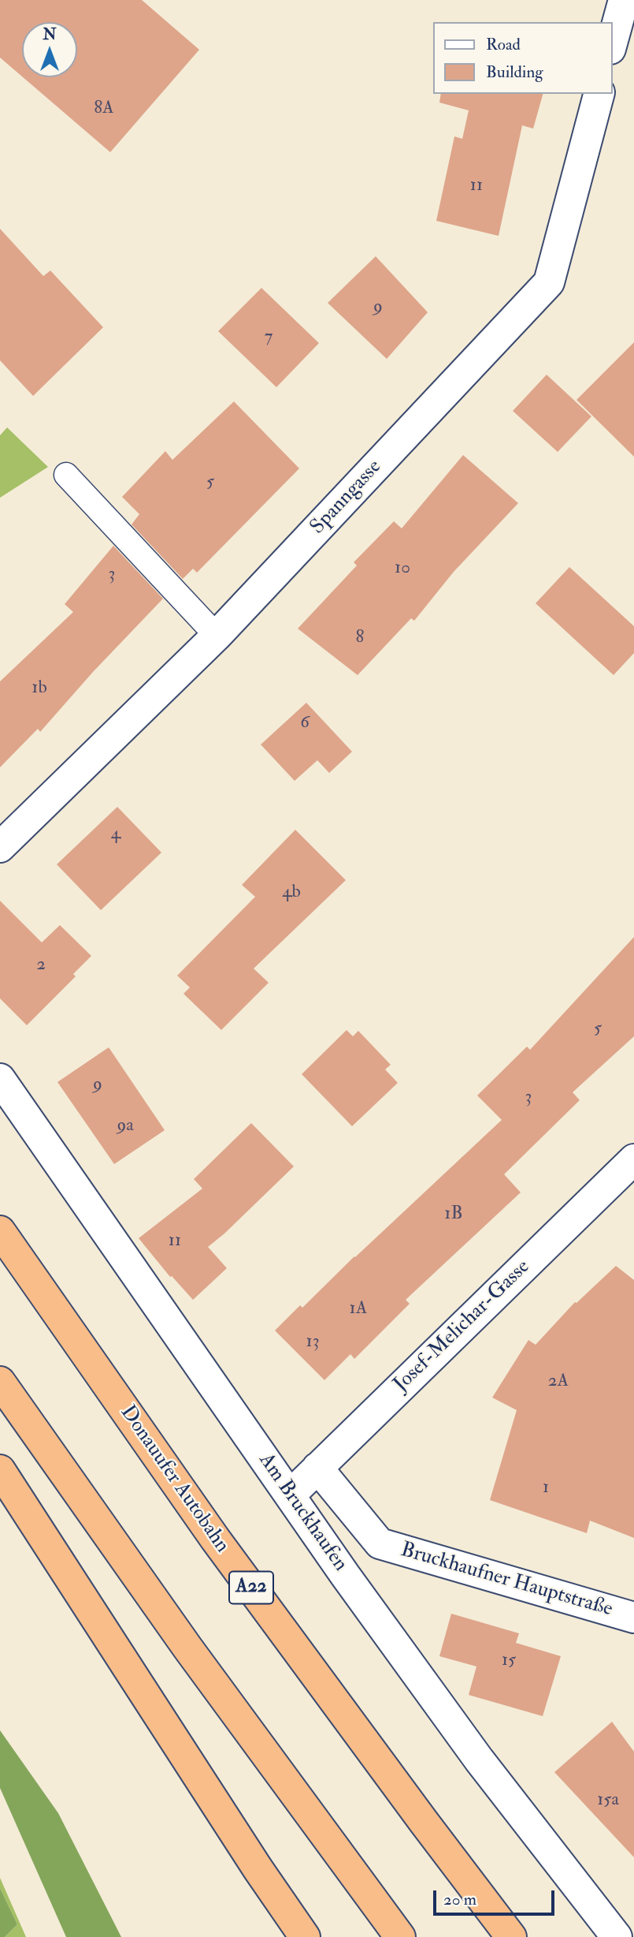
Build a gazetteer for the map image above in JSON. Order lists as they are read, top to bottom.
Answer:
{
  "streets": {
    "highway": ["Donauufer Autobahn", "A22"],
    "street": [
      "Spanngasse",
      "Josef-Melichar-Gasse",
      "Am Bruckhaufen",
      "Bruckhaufner Hauptstraße"
    ]
  },
  "crossings": [
    ["Josef-Melichar-Gasse", "Am Bruckhaufen"],
    ["Josef-Melichar-Gasse", "Bruckhaufner Hauptstraße"],
    ["Am Bruckhaufen", "Bruckhaufner Hauptstraße"]
  ],
  "house_numbers": [
    "8A",
    "11",
    "9",
    "7",
    "5",
    "10",
    "3",
    "8",
    "1b",
    "6",
    "4",
    "4b",
    "2",
    "5",
    "9",
    "3",
    "9a",
    "1B",
    "11",
    "1A",
    "13",
    "2A",
    "1",
    "15",
    "15a"
  ],
  "legend": ["Road", "Building"],
  "scale_bar": "20 m",
  "north": "top"
}
